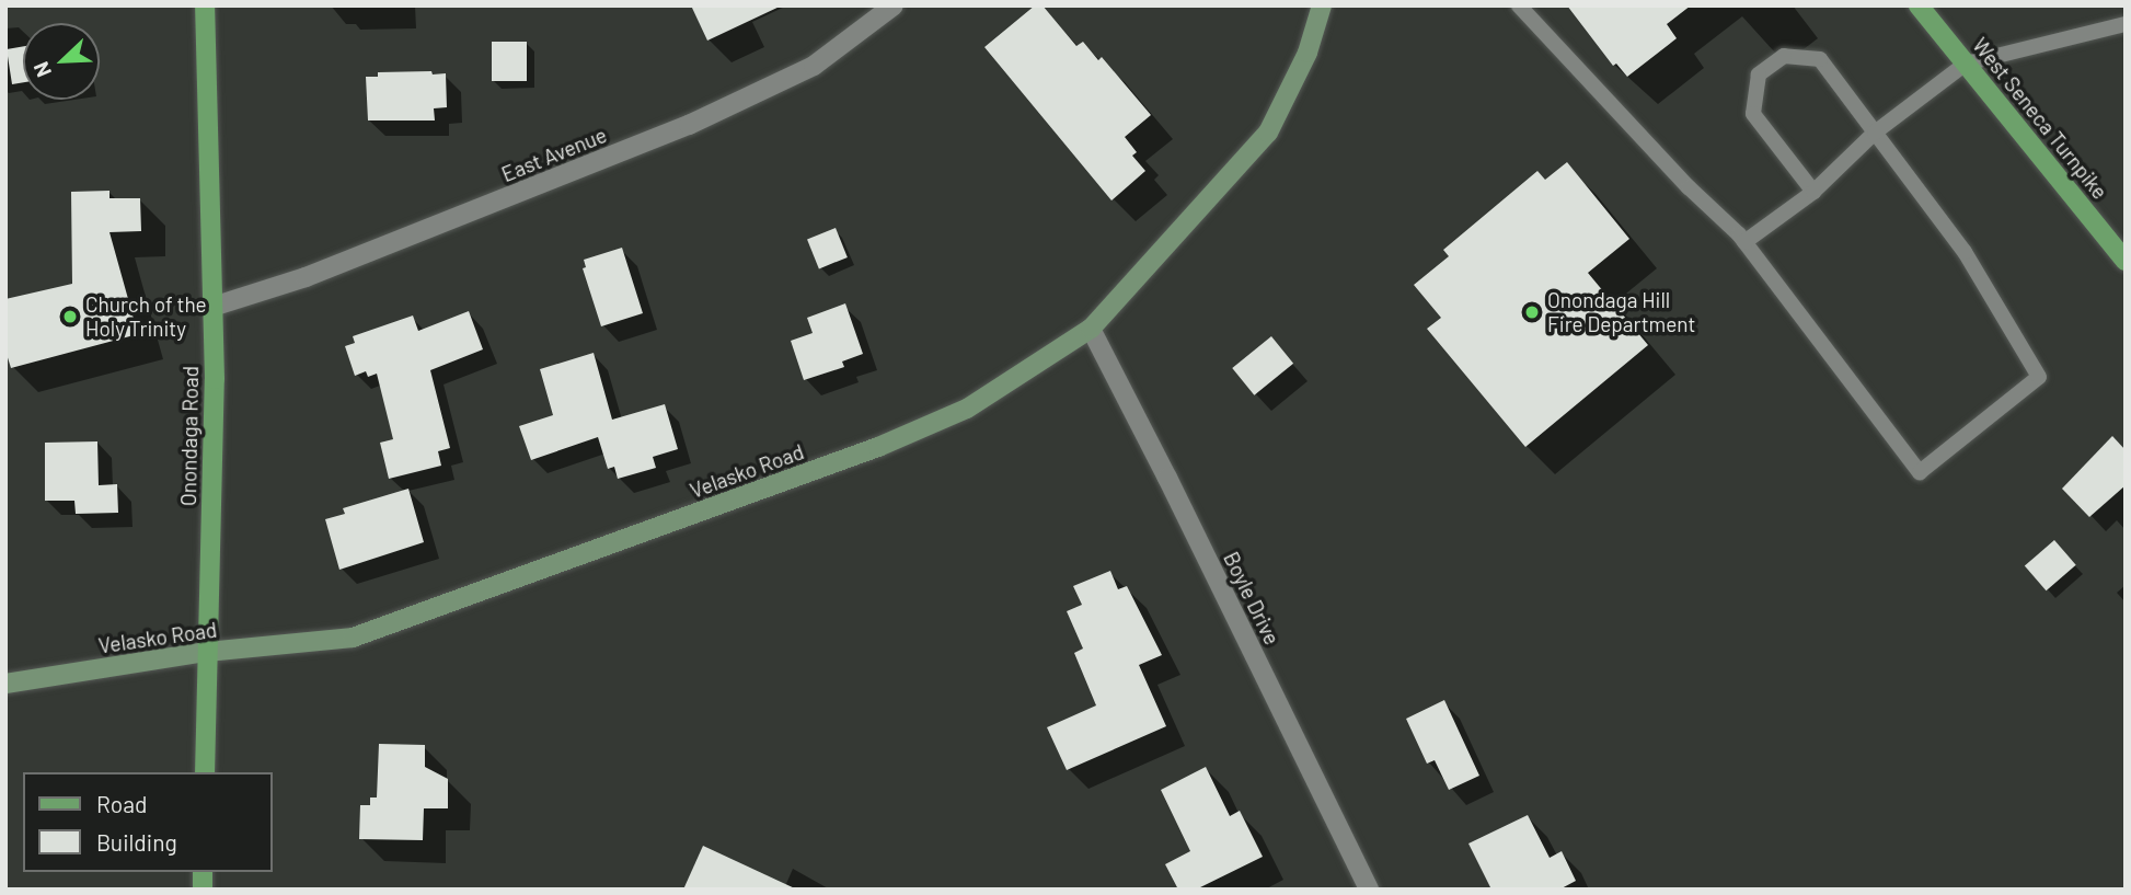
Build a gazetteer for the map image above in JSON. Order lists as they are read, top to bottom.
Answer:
{
  "streets": {
    "main road": ["West Seneca Turnpike", "Onondaga Road"],
    "street": ["East Avenue", "Velasko Road", "Boyle Drive"]
  },
  "crossings": [
    ["East Avenue", "Onondaga Road"],
    ["Onondaga Road", "Velasko Road"],
    ["Velasko Road", "Boyle Drive"]
  ],
  "places": ["Onondaga Hill Fire Department", "Church of the Holy Trinity"],
  "legend": ["Road", "Building"],
  "north": "bottom left"
}
